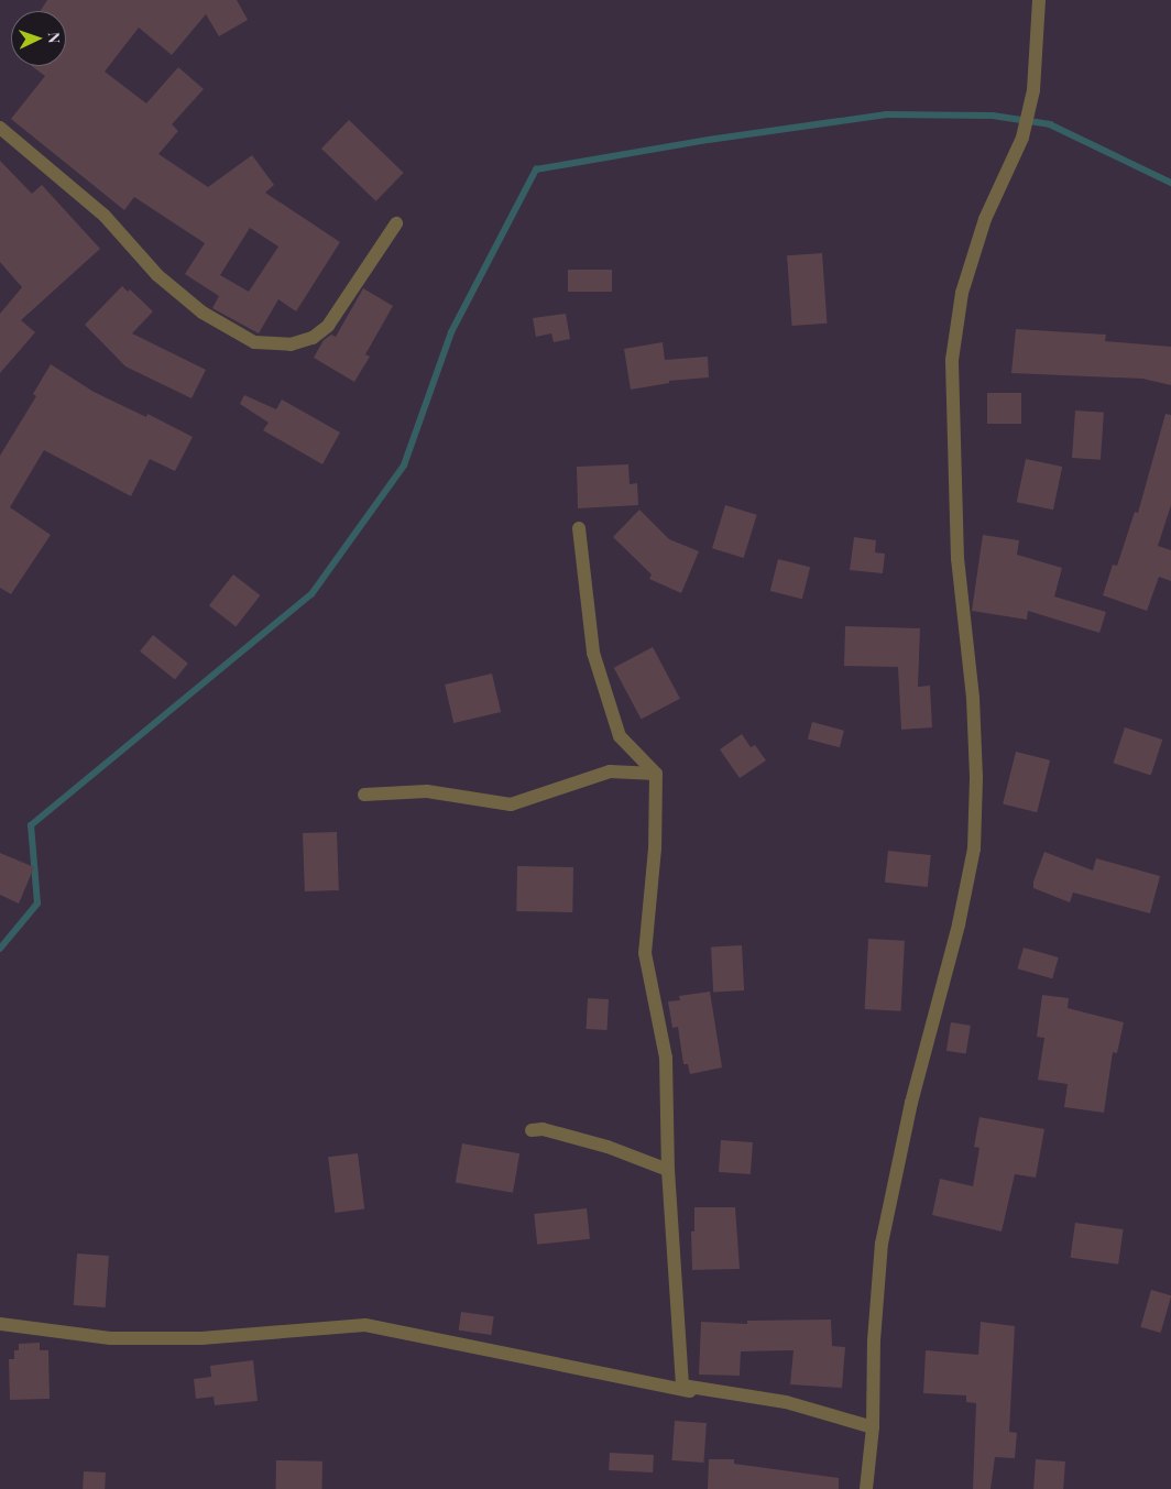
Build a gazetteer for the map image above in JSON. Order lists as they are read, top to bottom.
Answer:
{
  "north": "right"
}
